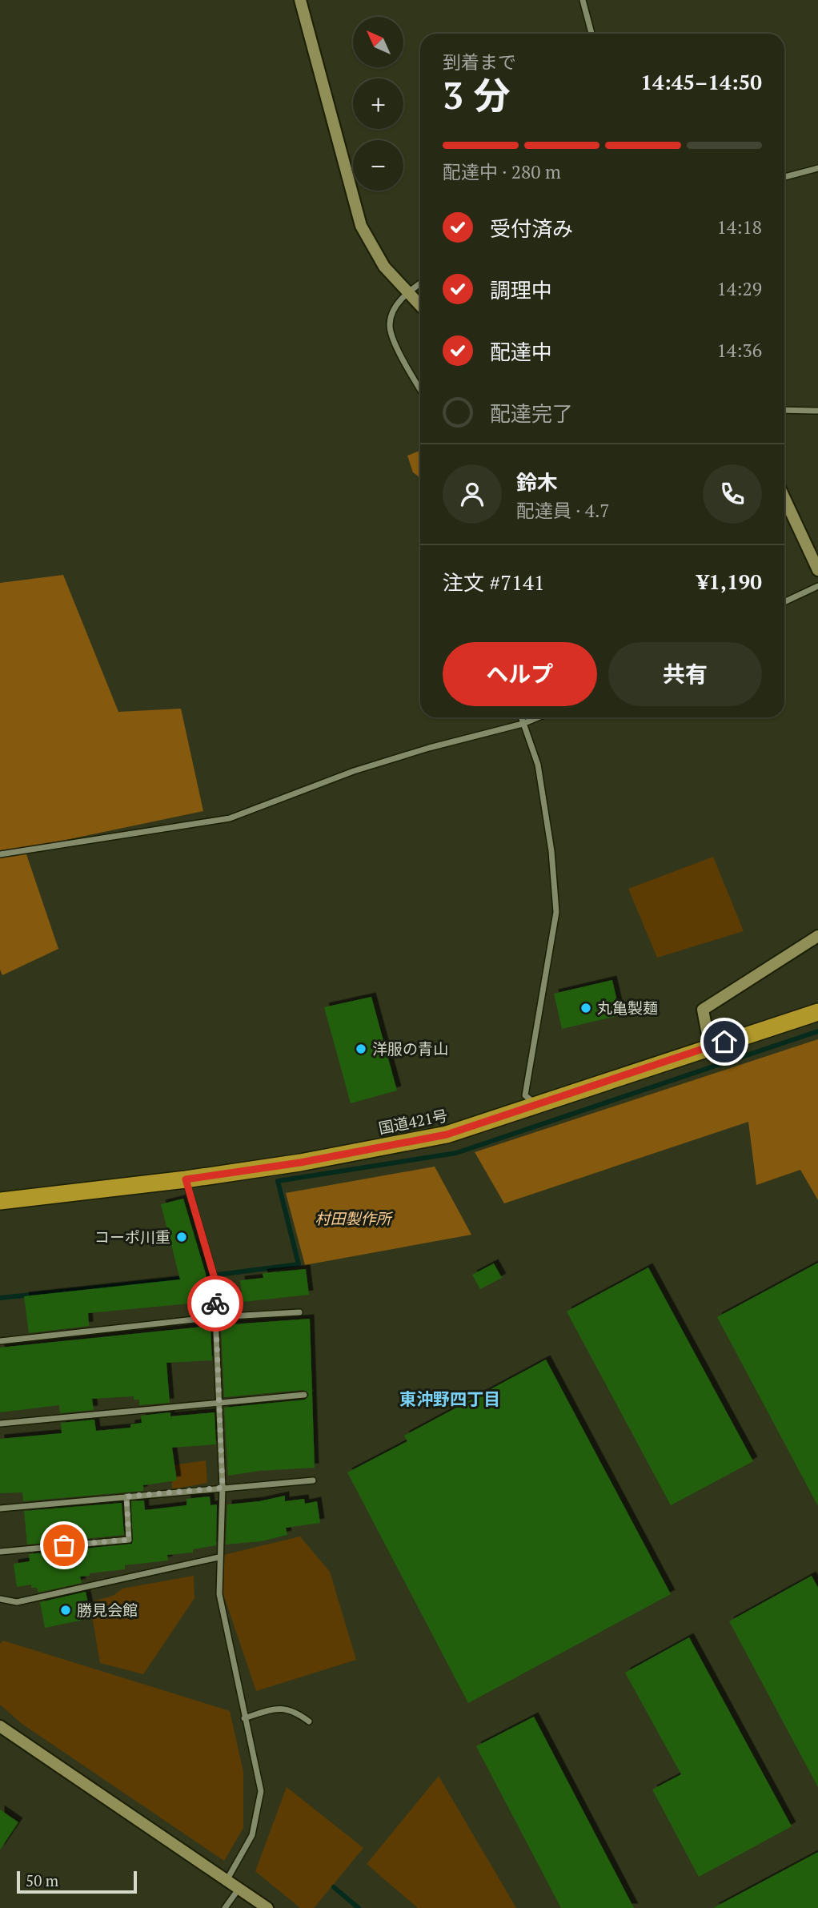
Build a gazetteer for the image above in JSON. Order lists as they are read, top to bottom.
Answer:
{
  "streets": {
    "highway": ["国道421号"]
  },
  "districts": ["東沖野四丁目"],
  "parks": ["村田製作所"],
  "places": [
    "丸亀製麺",
    "洋服の青山",
    "コーポ川重",
    "勝見会館"
  ],
  "scale_bar": "50 m",
  "north": "top left",
  "page": {
    "map_buttons": ["+", "−"],
    "heading": ["3 分", "到着まで", "14:45–14:50"],
    "panel": [
      "鈴木",
      "配達員 · 4.7",
      "注文 #7141",
      "¥1,190"
    ],
    "bar": "配達中 · 280 m",
    "list": [
      ["受付済み", "14:18"],
      ["調理中", "14:29"],
      ["配達中", "14:36"],
      "配達完了"
    ],
    "buttons": ["ヘルプ", "共有"],
    "scale": "50 m"
  }
}
